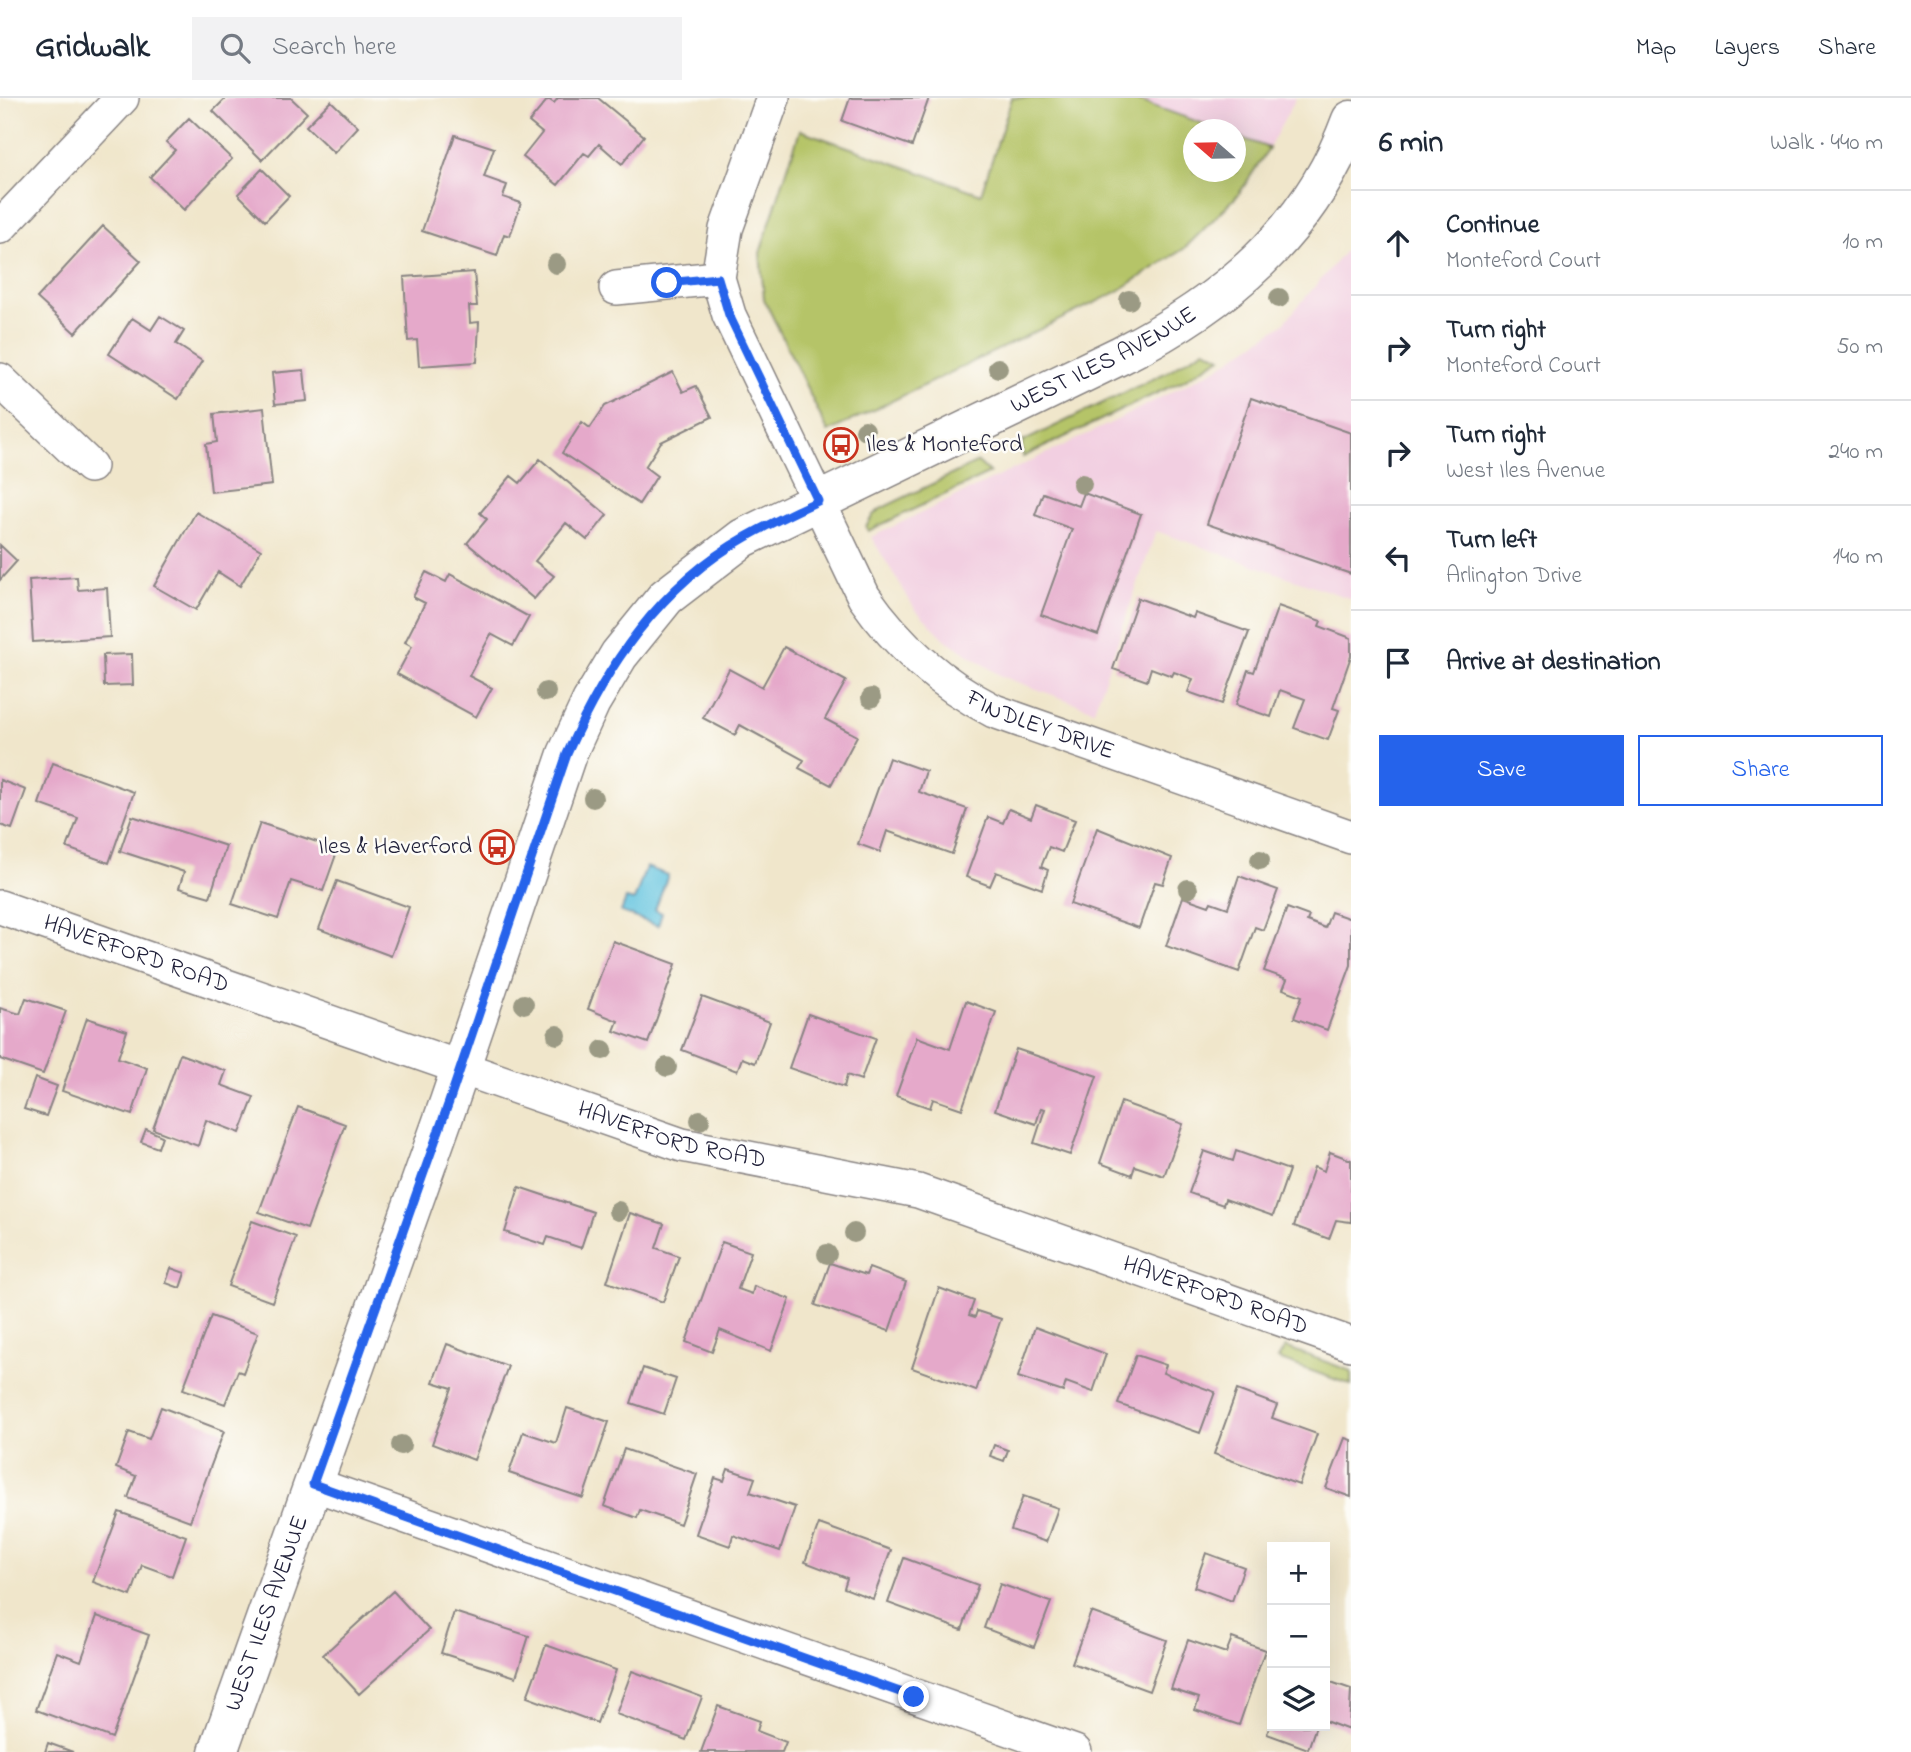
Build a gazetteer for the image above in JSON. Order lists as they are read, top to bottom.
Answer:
{
  "streets": {
    "street": ["WEST ILES AVENUE", "FINDLEY DRIVE", "HAVERFORD ROAD"]
  },
  "crossings": [
    ["WEST ILES AVENUE", "FINDLEY DRIVE"],
    ["WEST ILES AVENUE", "HAVERFORD ROAD"]
  ],
  "places": {
    "bus stop": ["Iles & Monteford", "Iles & Haverford"]
  },
  "north": "left",
  "page": {
    "header": "Gridwalk",
    "search": "Search here",
    "nav": ["Map", "Layers", "Share"],
    "heading": ["6 min", "Walk · 440 m"],
    "list": [
      ["Continue", "Monteford Court", "10 m"],
      ["Turn right", "Monteford Court", "50 m"],
      ["Turn right", "West Iles Avenue", "240 m"],
      ["Turn left", "Arlington Drive", "140 m"],
      "Arrive at destination"
    ],
    "buttons": ["Save", "Share"],
    "map_buttons": ["+", "−"]
  }
}
